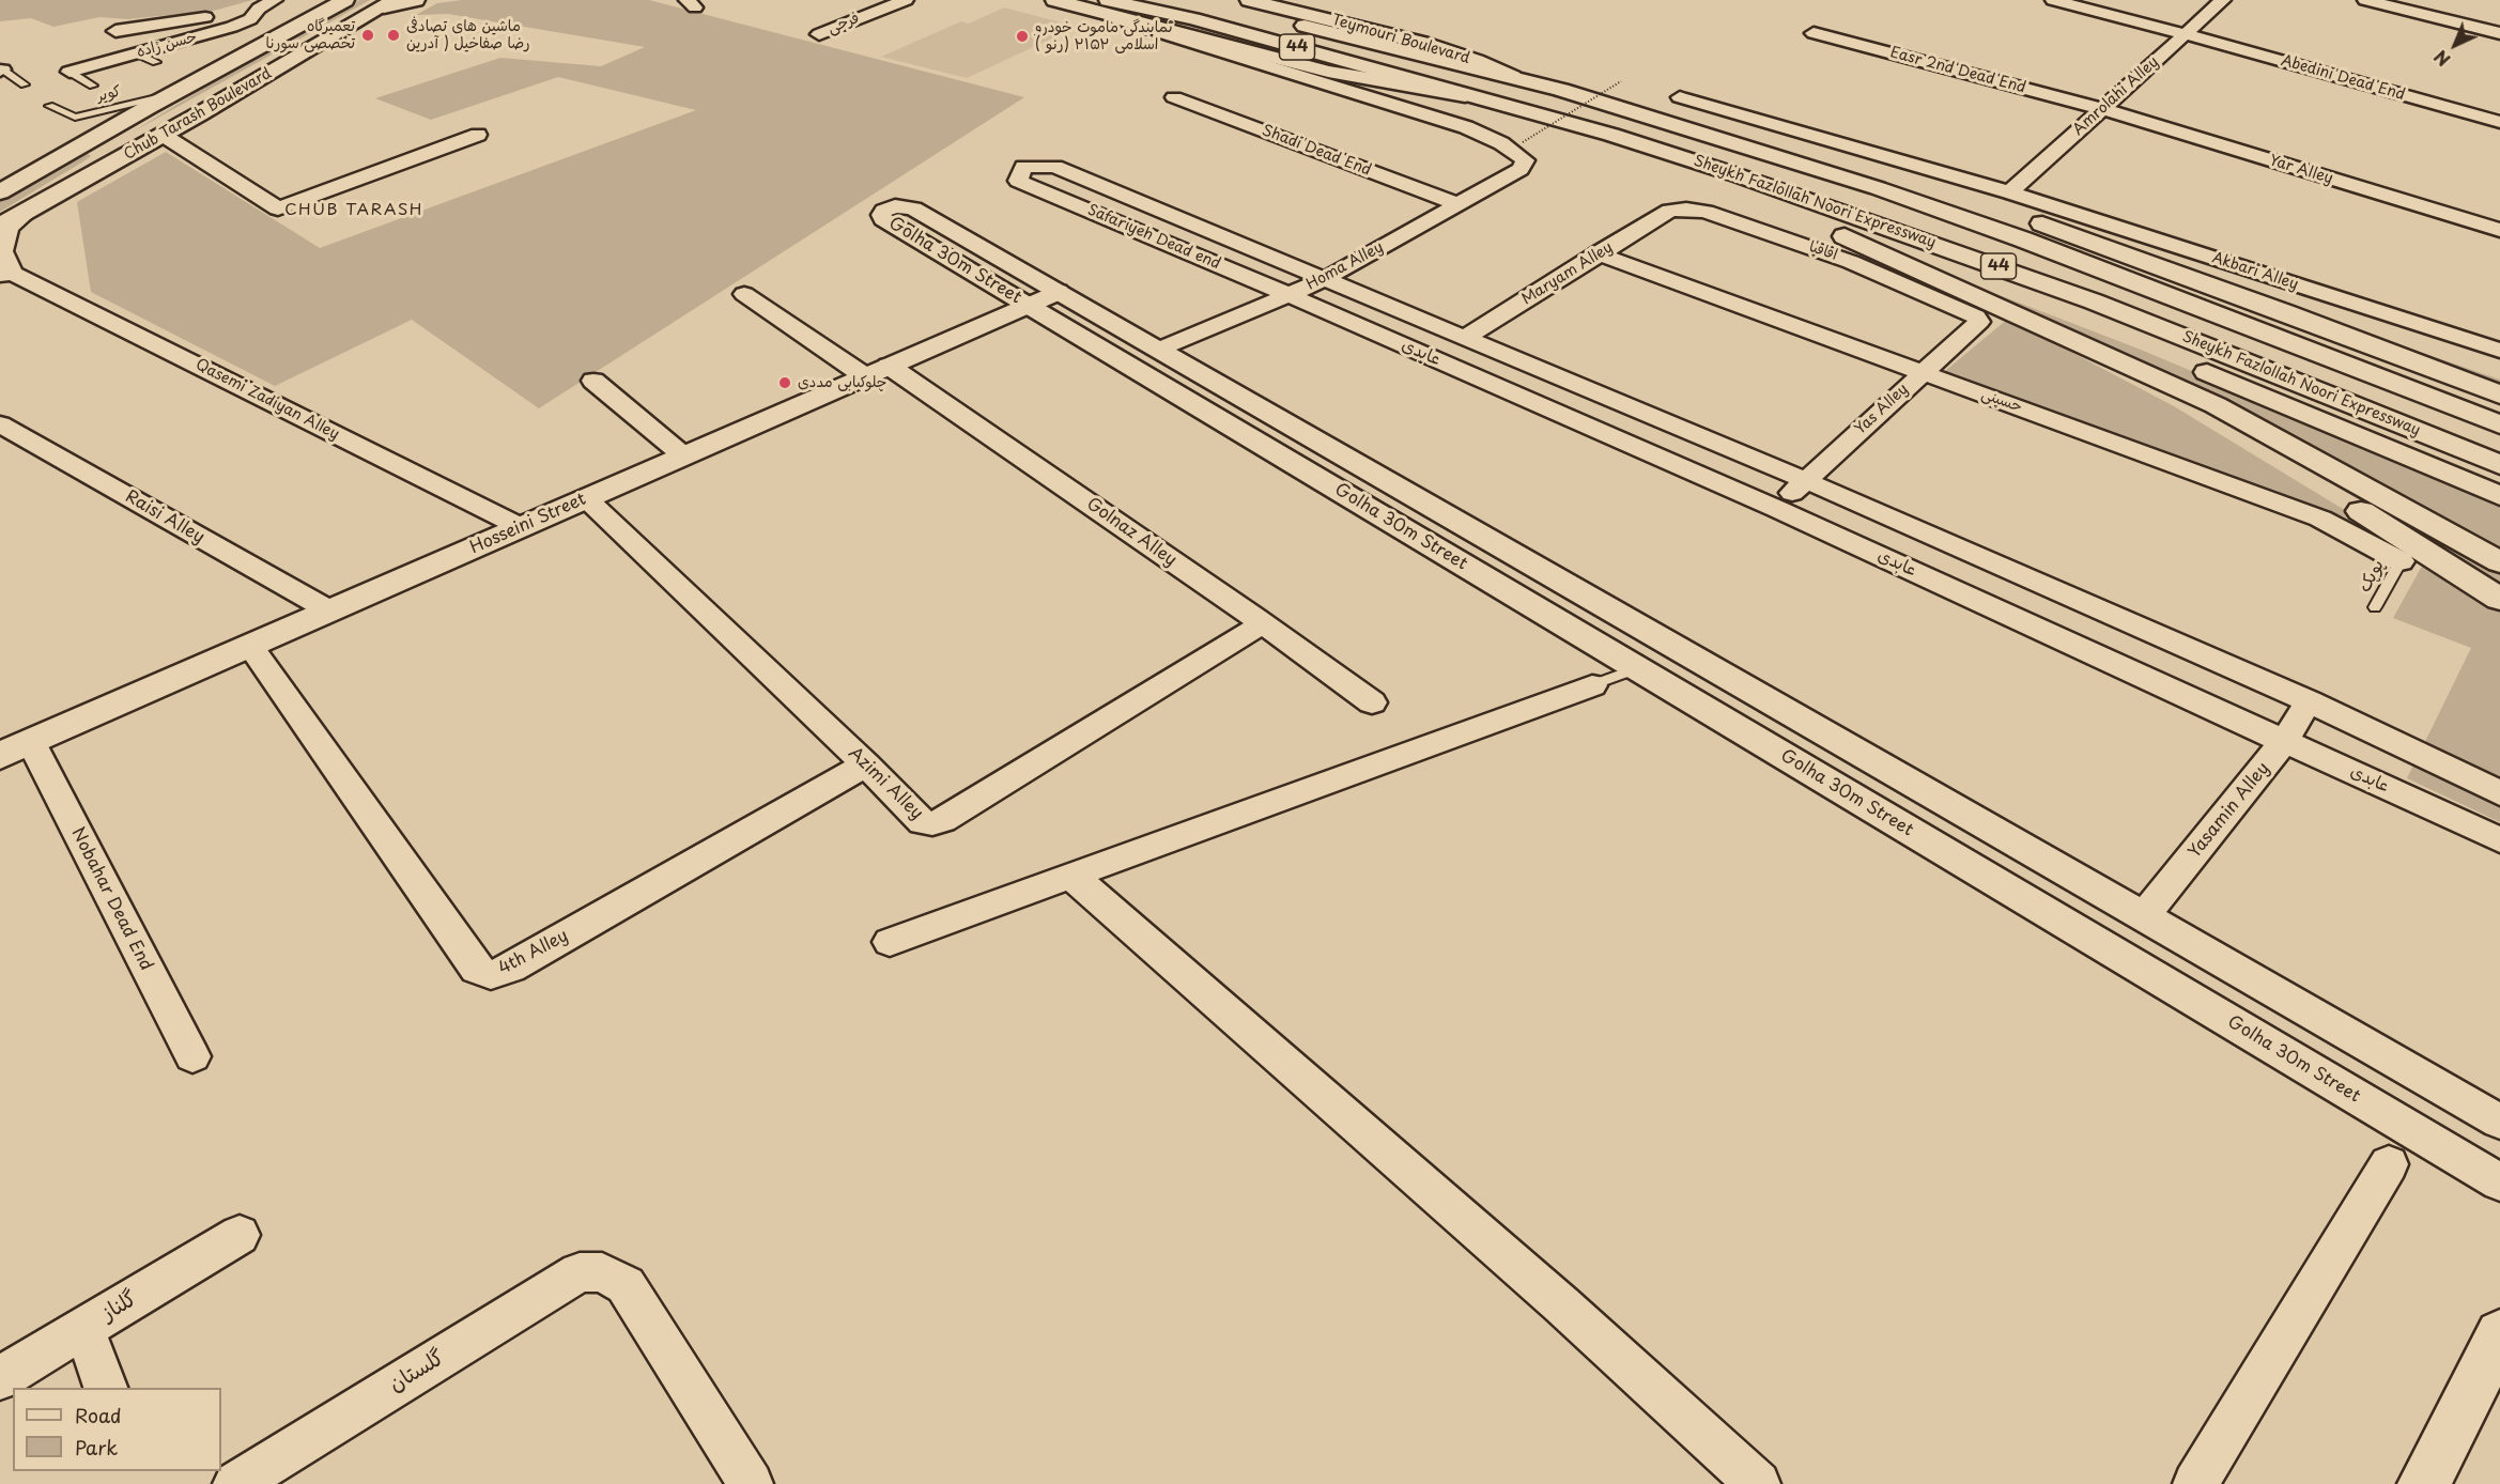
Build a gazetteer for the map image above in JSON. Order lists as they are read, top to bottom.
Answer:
{
  "streets": {
    "main road": [
      "Teymouri Boulevard",
      "44",
      "Chub Tarash Boulevard",
      "Sheykh Fazlollah Noori Expressway",
      "Hosseini Street"
    ],
    "street": [
      "فرجی",
      "حسن زاده",
      "Easr 2nd Dead End",
      "Abedini Dead End",
      "Amrolahi Alley",
      "Shadi Dead End",
      "Yar Alley",
      "Safariyeh Dead end",
      "اقاقیا",
      "Golha 30m Street",
      "Homa Alley",
      "Akbari Alley",
      "Maryam Alley",
      "عابدی",
      "Qasemi Zadiyan Alley",
      "حسینی",
      "Yas Alley",
      "Raisi Alley",
      "Golnaz Alley",
      "Azimi Alley",
      "Yasamin Alley",
      "Nobahar Dead End",
      "4th Alley",
      "گلناز",
      "گلستان"
    ],
    "lane": ["کویر", "پوپک"]
  },
  "crossings": [
    ["Teymouri Boulevard", "Sheykh Fazlollah Noori Expressway"],
    ["Easr 2nd Dead End", "Amrolahi Alley"],
    ["Easr 2nd Dead End", "Yar Alley"],
    ["Abedini Dead End", "Amrolahi Alley"],
    ["کویر", "Chub Tarash Boulevard"],
    ["Amrolahi Alley", "Yar Alley"],
    ["Amrolahi Alley", "Akbari Alley"],
    ["Chub Tarash Boulevard", "Qasemi Zadiyan Alley"],
    ["Shadi Dead End", "Homa Alley"],
    ["Safariyeh Dead end", "Homa Alley"],
    ["Safariyeh Dead end", "عابدی"],
    ["اقاقیا", "Maryam Alley"],
    ["اقاقیا", "Yas Alley"],
    ["Golha 30m Street", "Homa Alley"],
    ["Golha 30m Street", "Hosseini Street"],
    ["Golha 30m Street", "Yasamin Alley"],
    ["Homa Alley", "عابدی"],
    ["Maryam Alley", "عابدی"],
    ["Maryam Alley", "حسینی"],
    ["عابدی", "Yas Alley"],
    ["عابدی", "Yasamin Alley"],
    ["Qasemi Zadiyan Alley", "Hosseini Street"],
    ["حسینی", "Yas Alley"],
    ["حسینی", "پوپک"],
    ["Raisi Alley", "Hosseini Street"],
    ["Hosseini Street", "Golnaz Alley"],
    ["Hosseini Street", "Azimi Alley"],
    ["Hosseini Street", "Nobahar Dead End"],
    ["Hosseini Street", "4th Alley"],
    ["Golnaz Alley", "Azimi Alley"],
    ["Azimi Alley", "4th Alley"]
  ],
  "districts": ["CHUB TARASH"],
  "places": [
    "تعمیرگاه تخصصی سورنا",
    "ماشین های تصادفی رضا صفاخیل ( آدرین",
    "نمایندگی ماموت خودرو ( رنو) اسلامی ۲۱۵۲",
    "چلوکبابی مددی"
  ],
  "legend": ["Road", "Park"],
  "north": "bottom left"
}
